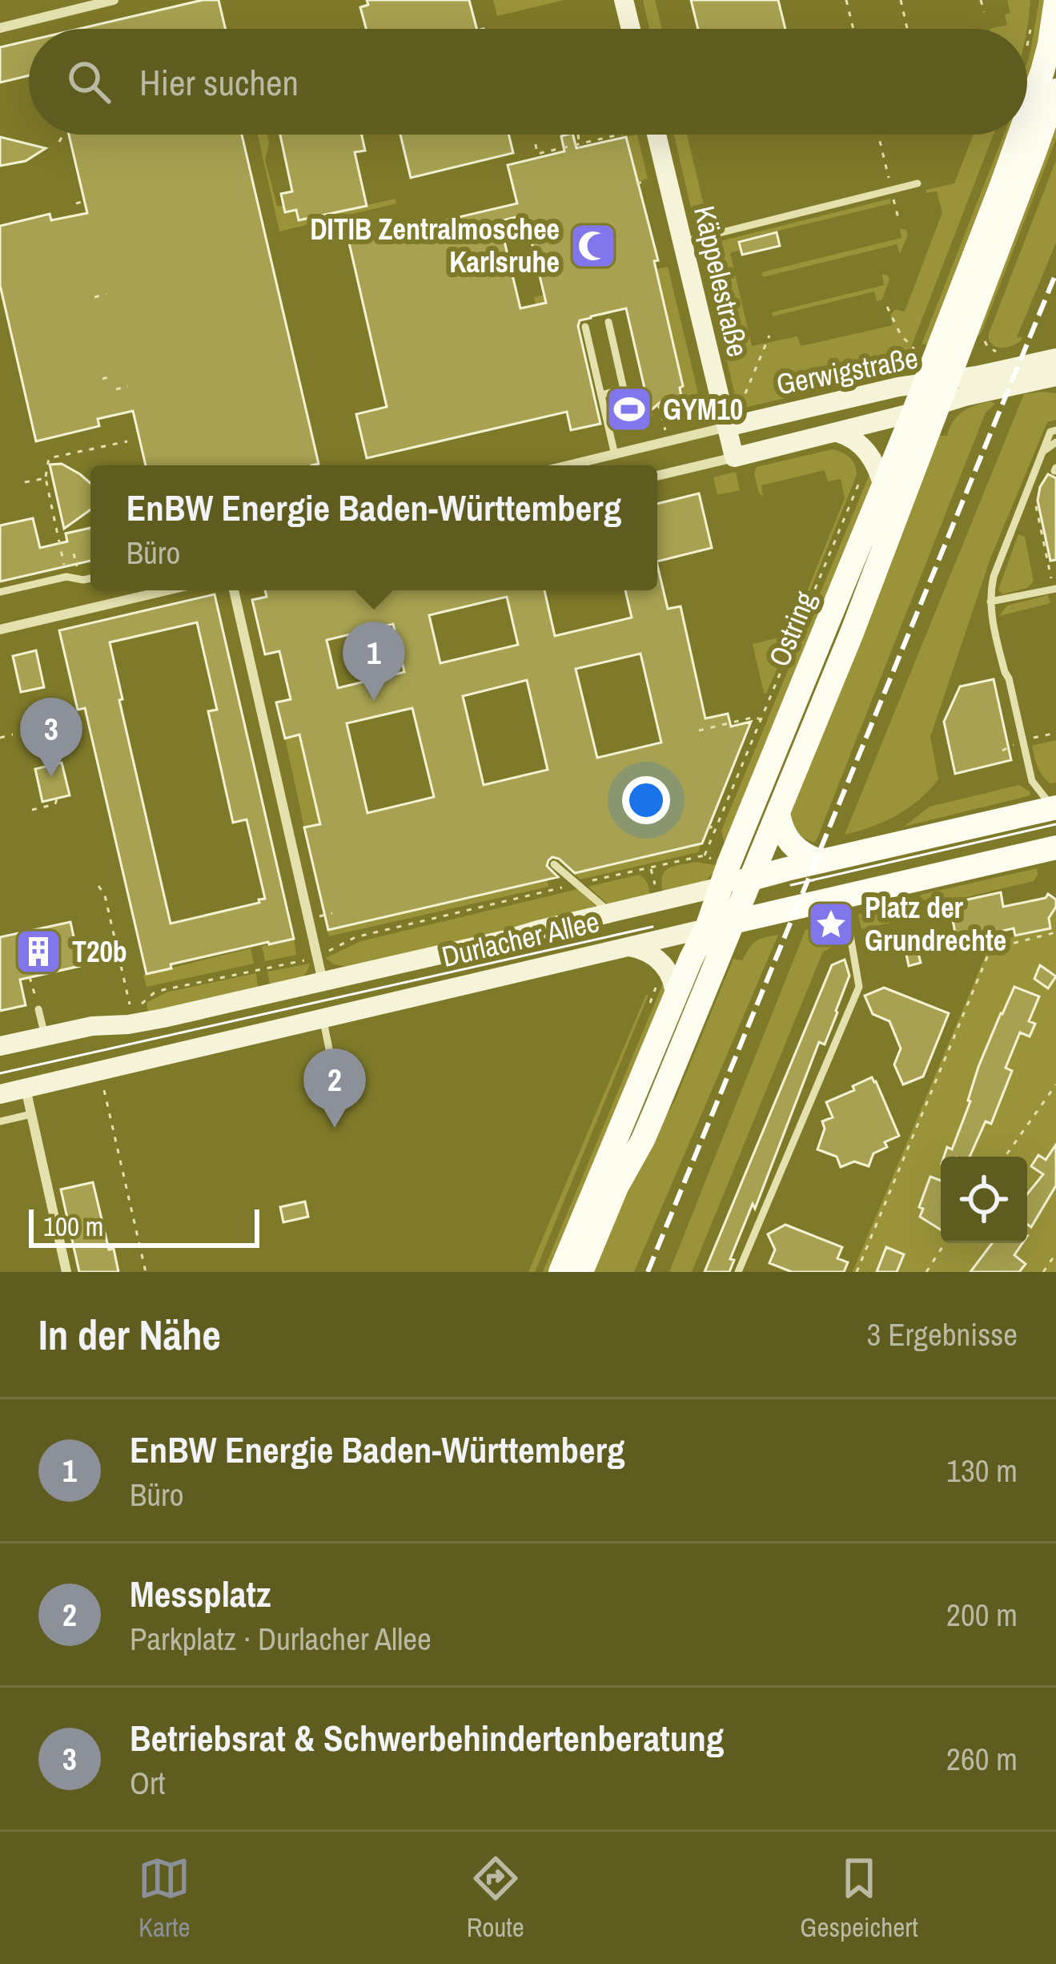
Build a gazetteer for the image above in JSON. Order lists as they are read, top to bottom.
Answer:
{
  "streets": {
    "main road": ["Ostring", "Durlacher Allee"],
    "street": ["Käppelestraße", "Gerwigstraße"]
  },
  "crossings": [
    ["Käppelestraße", "Gerwigstraße"],
    ["Gerwigstraße", "Ostring"],
    ["Ostring", "Durlacher Allee"]
  ],
  "places": {
    "mosque": ["DITIB Zentralmoschee Karlsruhe"],
    "sports": ["GYM10"],
    "place": ["Platz der Grundrechte"],
    "building": ["T20b"]
  },
  "scale_bar": "100 m",
  "page": {
    "search": "Hier suchen",
    "popup": ["EnBW Energie Baden-Württemberg", "Büro"],
    "pins": ["1", "3", "2"],
    "scale": "100 m",
    "heading": ["In der Nähe", "3 Ergebnisse"],
    "list": [
      {
        "mark": "1",
        "name": "EnBW Energie Baden-Württemberg",
        "note": "Büro",
        "value": "130 m"
      },
      {
        "mark": "2",
        "name": "Messplatz",
        "note": "Parkplatz · Durlacher Allee",
        "value": "200 m"
      },
      {
        "mark": "3",
        "name": "Betriebsrat & Schwerbehindertenberatung",
        "note": "Ort",
        "value": "260 m"
      }
    ],
    "nav": ["Karte", "Route", "Gespeichert"]
  }
}
